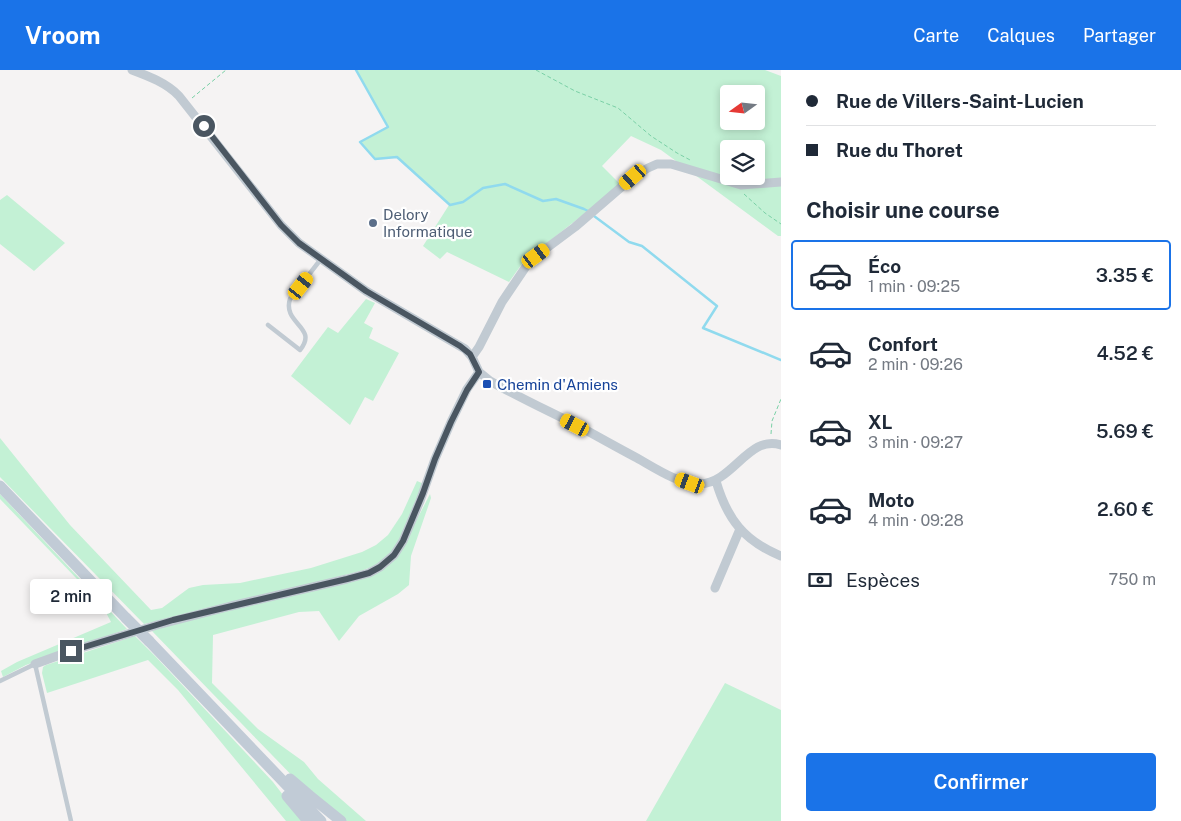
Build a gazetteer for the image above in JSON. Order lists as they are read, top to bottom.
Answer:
{
  "places": {
    "other": ["Delory Informatique"],
    "transit": ["Chemin d'Amiens"]
  },
  "north": "left",
  "page": {
    "header": "Vroom",
    "nav": ["Carte", "Calques", "Partager"],
    "banner": ["Rue de Villers-Saint-Lucien", "Rue du Thoret"],
    "heading": "Choisir une course",
    "list": [
      {
        "name": "Éco",
        "note": "1 min · 09:25",
        "value": "3.35 €"
      },
      {
        "name": "Confort",
        "note": "2 min · 09:26",
        "value": "4.52 €"
      },
      {
        "name": "XL",
        "note": "3 min · 09:27",
        "value": "5.69 €"
      },
      {
        "name": "Moto",
        "note": "4 min · 09:28",
        "value": "2.60 €"
      }
    ],
    "pay": ["Espèces", "750 m"],
    "bubble": "2 min",
    "buttons": "Confirmer"
  }
}
